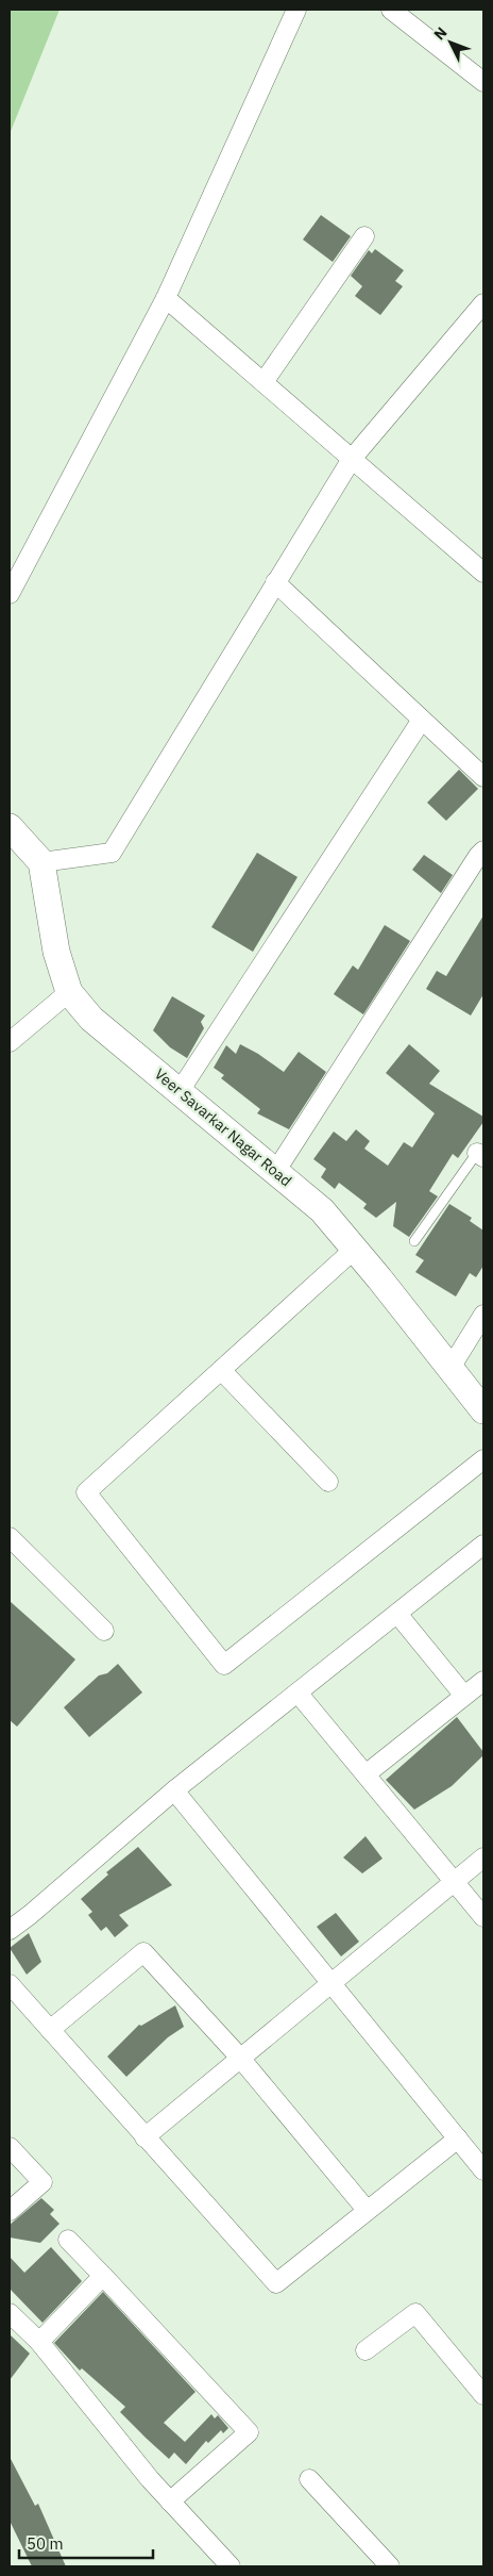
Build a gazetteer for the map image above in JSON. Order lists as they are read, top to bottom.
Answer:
{
  "streets": {
    "street": ["Veer Savarkar Nagar Road"]
  },
  "scale_bar": "50 m",
  "north": "top left"
}
